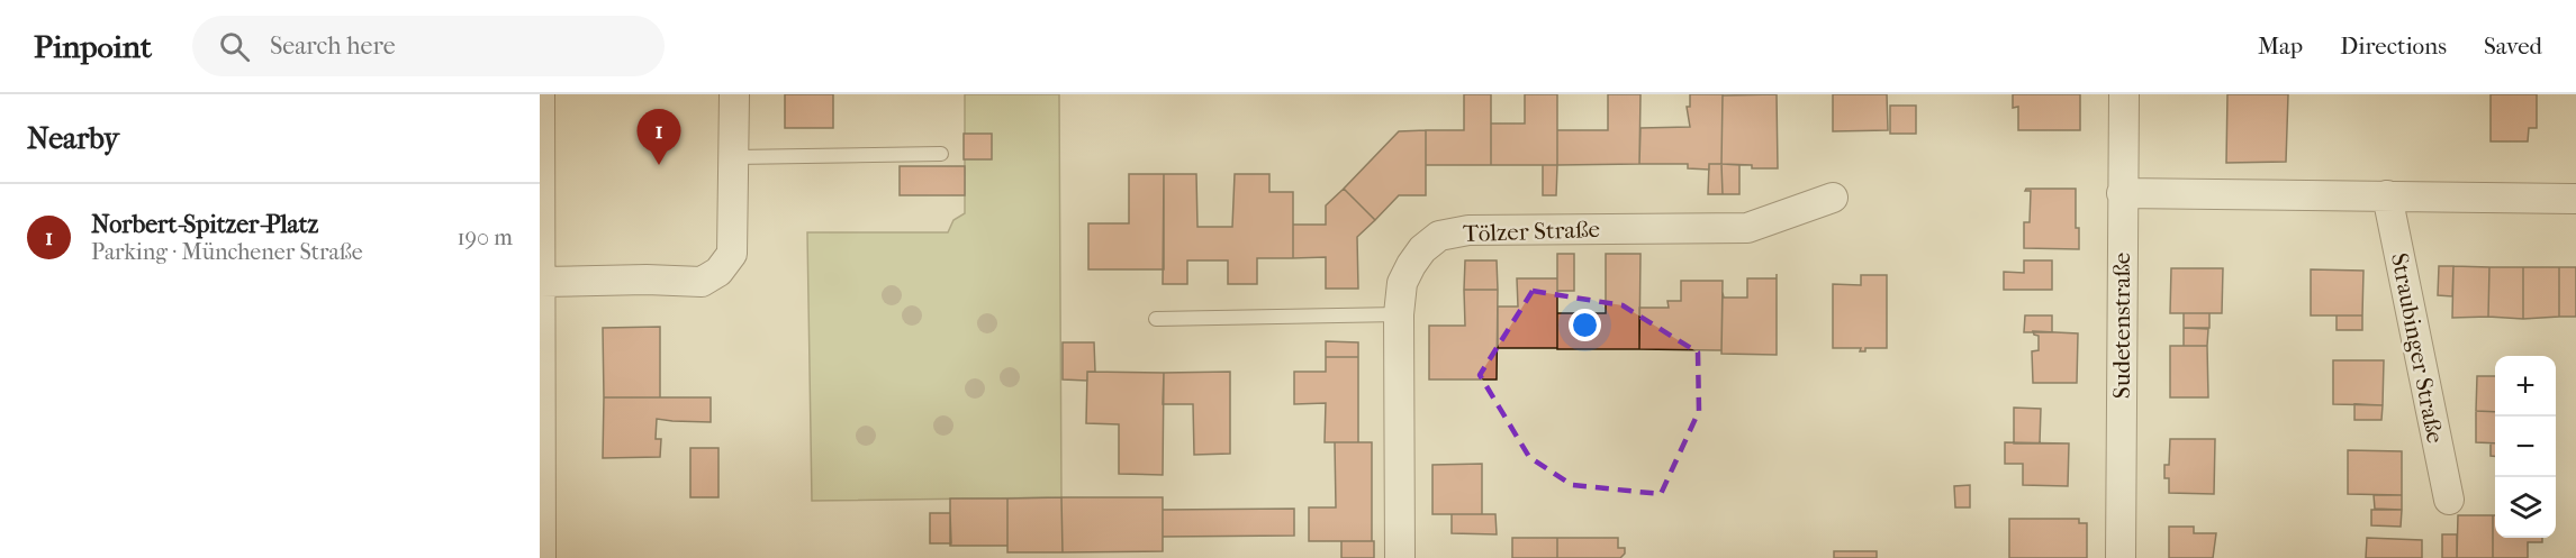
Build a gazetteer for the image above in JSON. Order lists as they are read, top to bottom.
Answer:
{
  "streets": {
    "street": ["Tölzer Straße", "Sudetenstraße", "Straubinger Straße"]
  },
  "page": {
    "header": "Pinpoint",
    "search": "Search here",
    "nav": ["Map", "Directions", "Saved"],
    "heading": "Nearby",
    "pins": "1",
    "list": [
      {
        "mark": "1",
        "name": "Norbert-Spitzer-Platz",
        "note": "Parking · Münchener Straße",
        "value": "190 m"
      }
    ],
    "map_buttons": ["+", "−"]
  }
}
